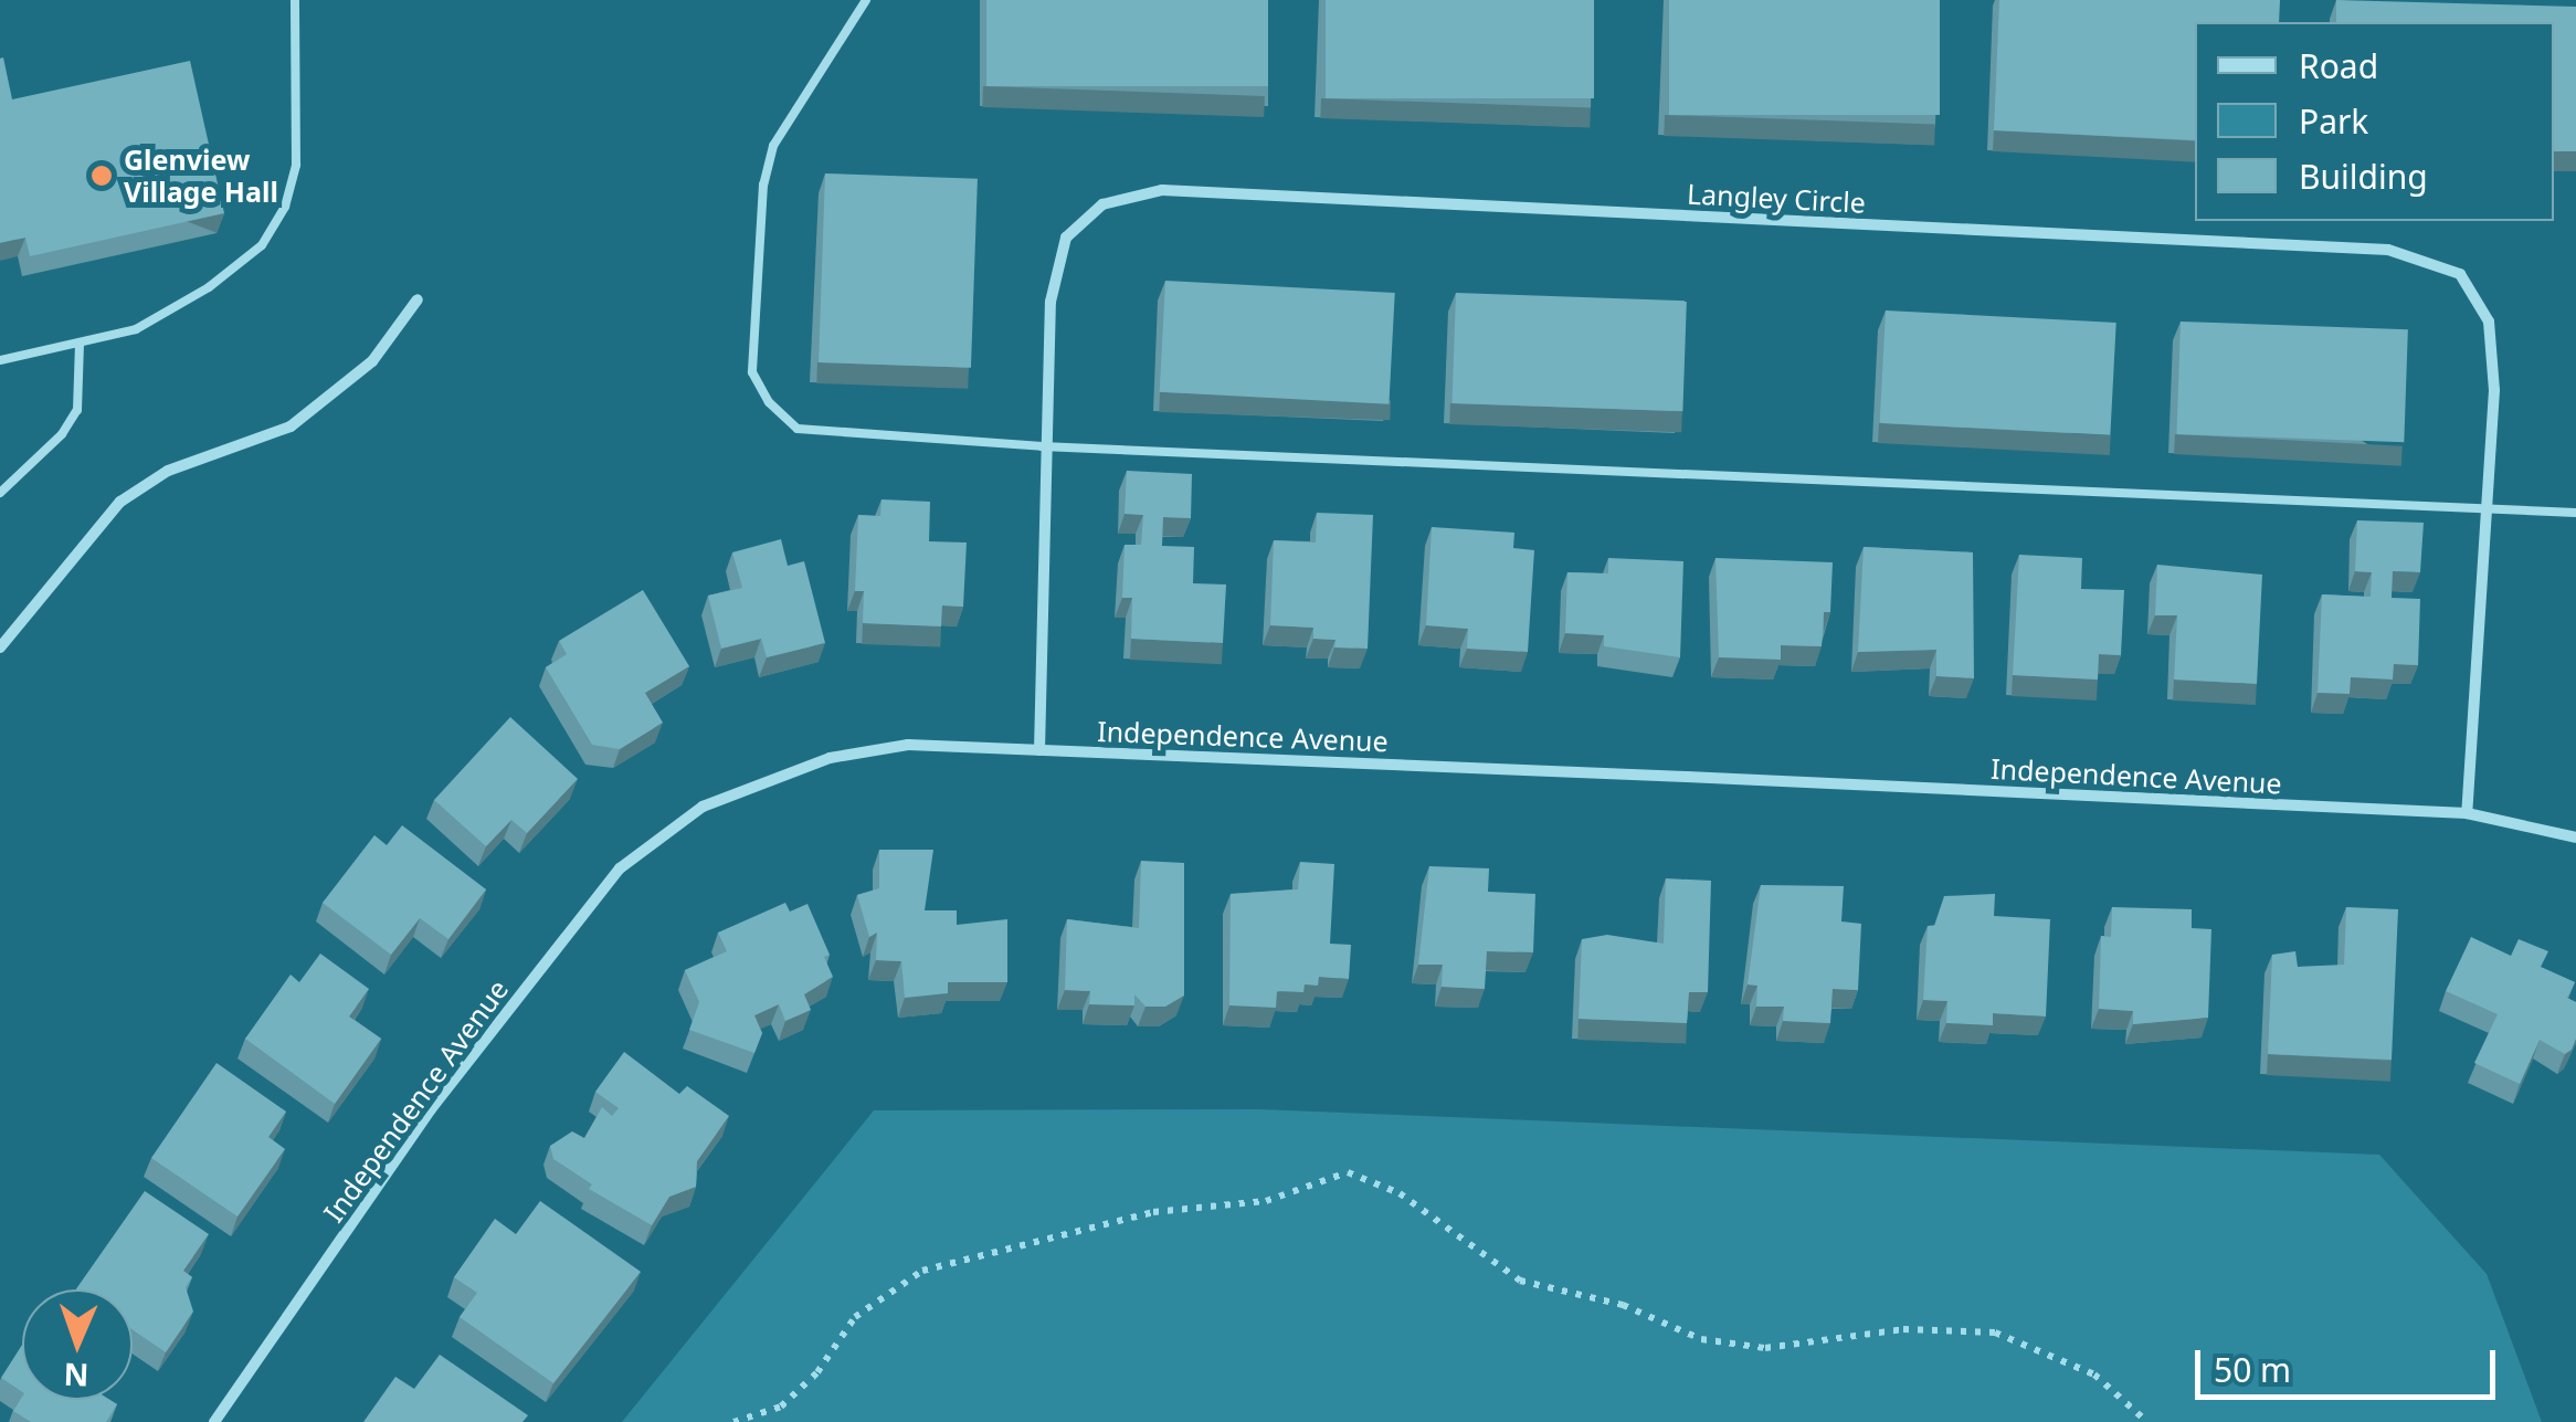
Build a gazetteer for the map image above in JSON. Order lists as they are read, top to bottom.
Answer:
{
  "streets": {
    "street": ["Langley Circle", "Independence Avenue"]
  },
  "crossings": [
    ["Langley Circle", "Independence Avenue"]
  ],
  "places": ["Glenview Village Hall"],
  "legend": ["Road", "Park", "Building"],
  "scale_bar": "50 m",
  "north": "bottom"
}
